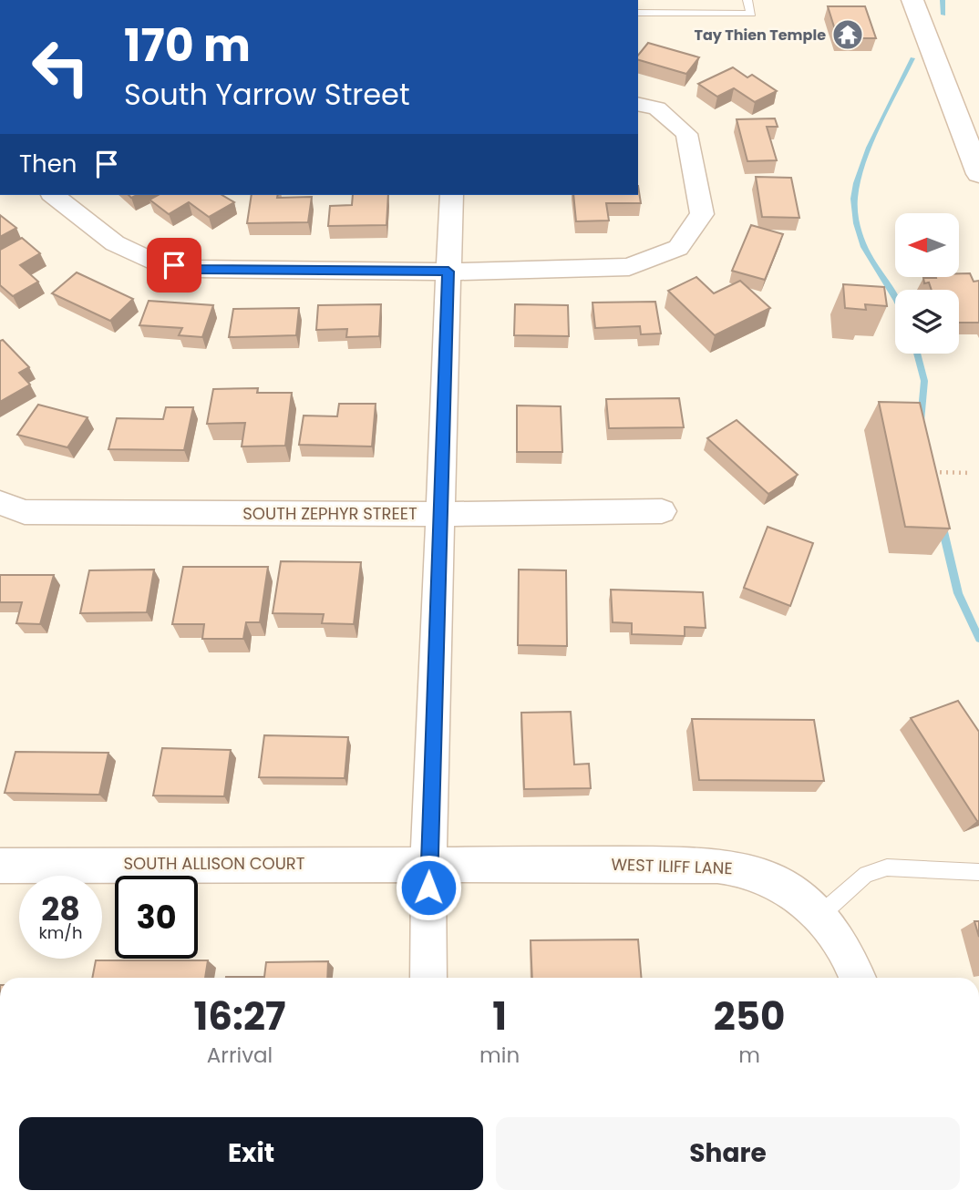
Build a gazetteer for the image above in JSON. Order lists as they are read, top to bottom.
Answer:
{
  "streets": {
    "street": ["SOUTH ZEPHYR STREET", "SOUTH ALLISON COURT", "WEST ILIFF LANE"]
  },
  "crossings": [
    ["SOUTH ALLISON COURT", "WEST ILIFF LANE"]
  ],
  "places": {
    "temple": ["Tay Thien Temple"]
  },
  "north": "left",
  "page": {
    "turn": ["170 m", "South Yarrow Street"],
    "then": "Then",
    "speed": "28 km/h",
    "limit": "30",
    "eta": [
      "16:27",
      "Arrival",
      "1",
      "min",
      "250",
      "m"
    ],
    "buttons": ["Exit", "Share"]
  }
}
